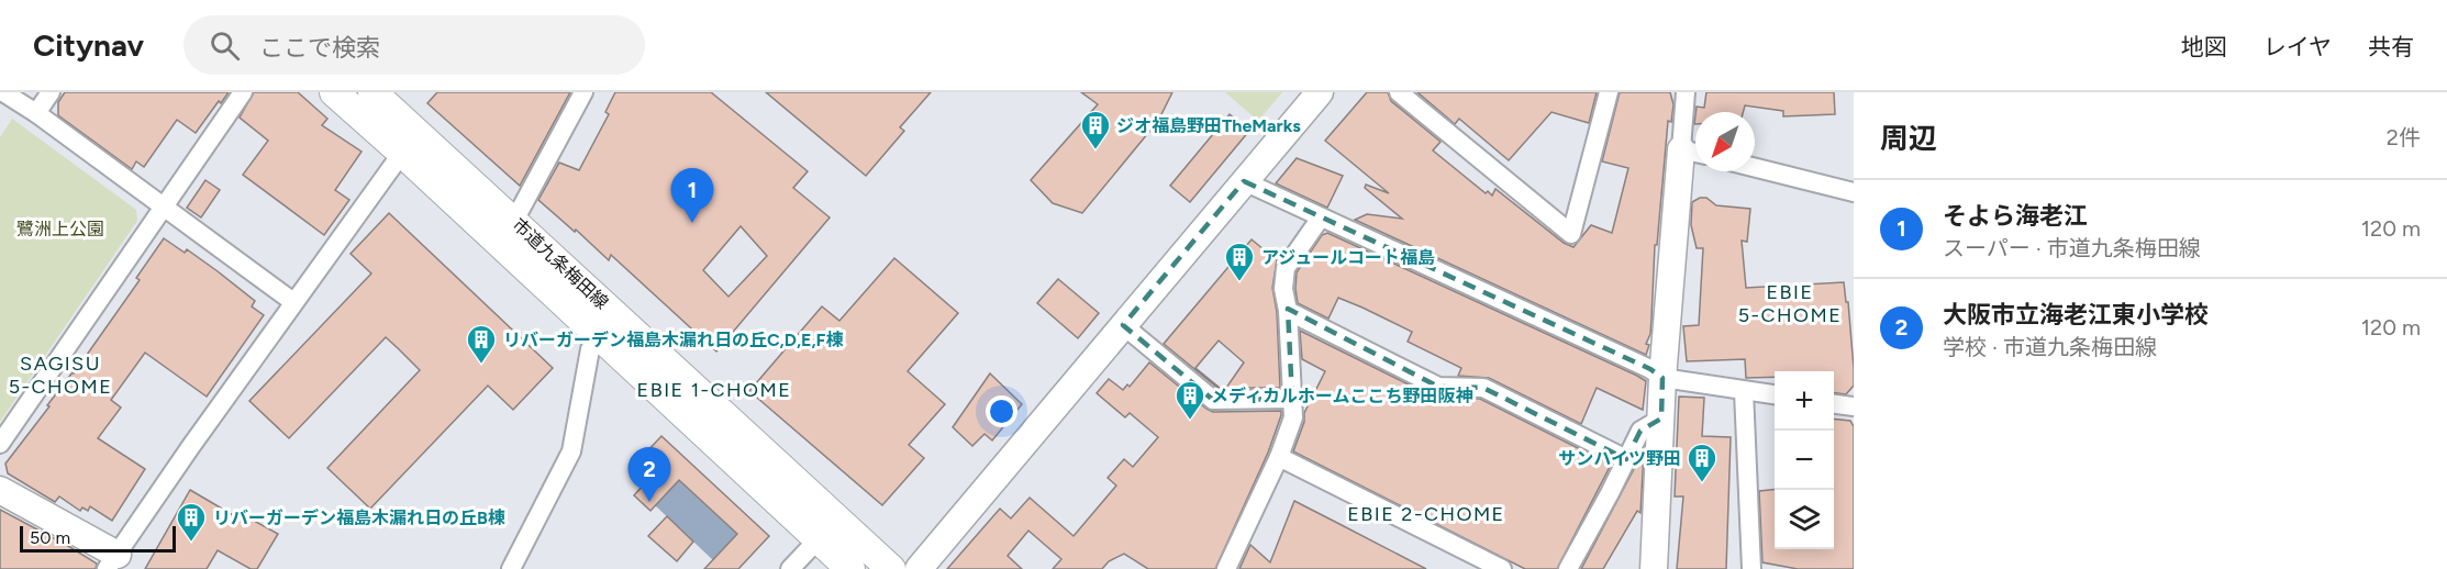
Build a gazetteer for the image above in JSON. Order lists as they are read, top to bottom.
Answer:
{
  "streets": {
    "main road": ["市道九条梅田線"]
  },
  "districts": [
    "EBIE 5-CHOME",
    "SAGISU 5-CHOME",
    "EBIE 1-CHOME",
    "EBIE 2-CHOME"
  ],
  "parks": ["鷺洲上公園"],
  "places": {
    "building": [
      "ジオ福島野田TheMarks",
      "アジュールコート福島",
      "リバーガーデン福島木漏れ日の丘C,D,E,F棟",
      "メディカルホームここち野田阪神",
      "サンハイツ野田",
      "リバーガーデン福島木漏れ日の丘B棟"
    ]
  },
  "scale_bar": "50 m",
  "north": "bottom left",
  "page": {
    "header": "Citynav",
    "search": "ここで検索",
    "nav": ["地図", "レイヤ", "共有"],
    "heading": ["周辺", "2件"],
    "pins": ["1", "2"],
    "list": [
      {
        "mark": "1",
        "name": "そよら海老江",
        "note": "スーパー · 市道九条梅田線",
        "value": "120 m"
      },
      {
        "mark": "2",
        "name": "大阪市立海老江東小学校",
        "note": "学校 · 市道九条梅田線",
        "value": "120 m"
      }
    ],
    "map_buttons": ["+", "−"],
    "scale": "50 m"
  }
}
